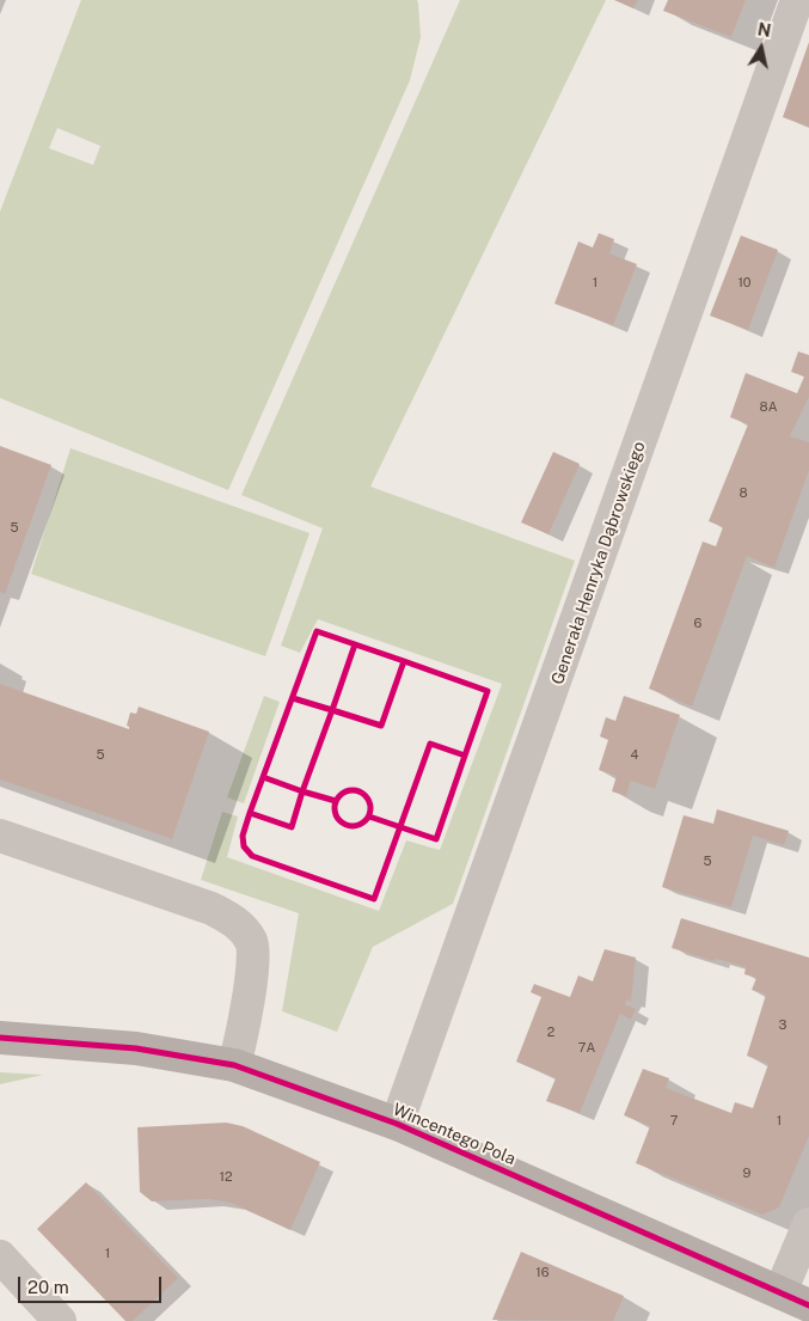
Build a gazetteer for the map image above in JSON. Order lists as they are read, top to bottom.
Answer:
{
  "streets": {
    "main road": ["Wincentego Pola"],
    "street": ["Generała Henryka Dąbrowskiego"]
  },
  "crossings": [
    ["Generała Henryka Dąbrowskiego", "Wincentego Pola"]
  ],
  "house_numbers": [
    "1",
    "10",
    "8A",
    "8",
    "5",
    "6",
    "5",
    "4",
    "5",
    "3",
    "2",
    "7A",
    "7",
    "1",
    "9",
    "12",
    "1",
    "16"
  ],
  "scale_bar": "20 m",
  "north": "top"
}
